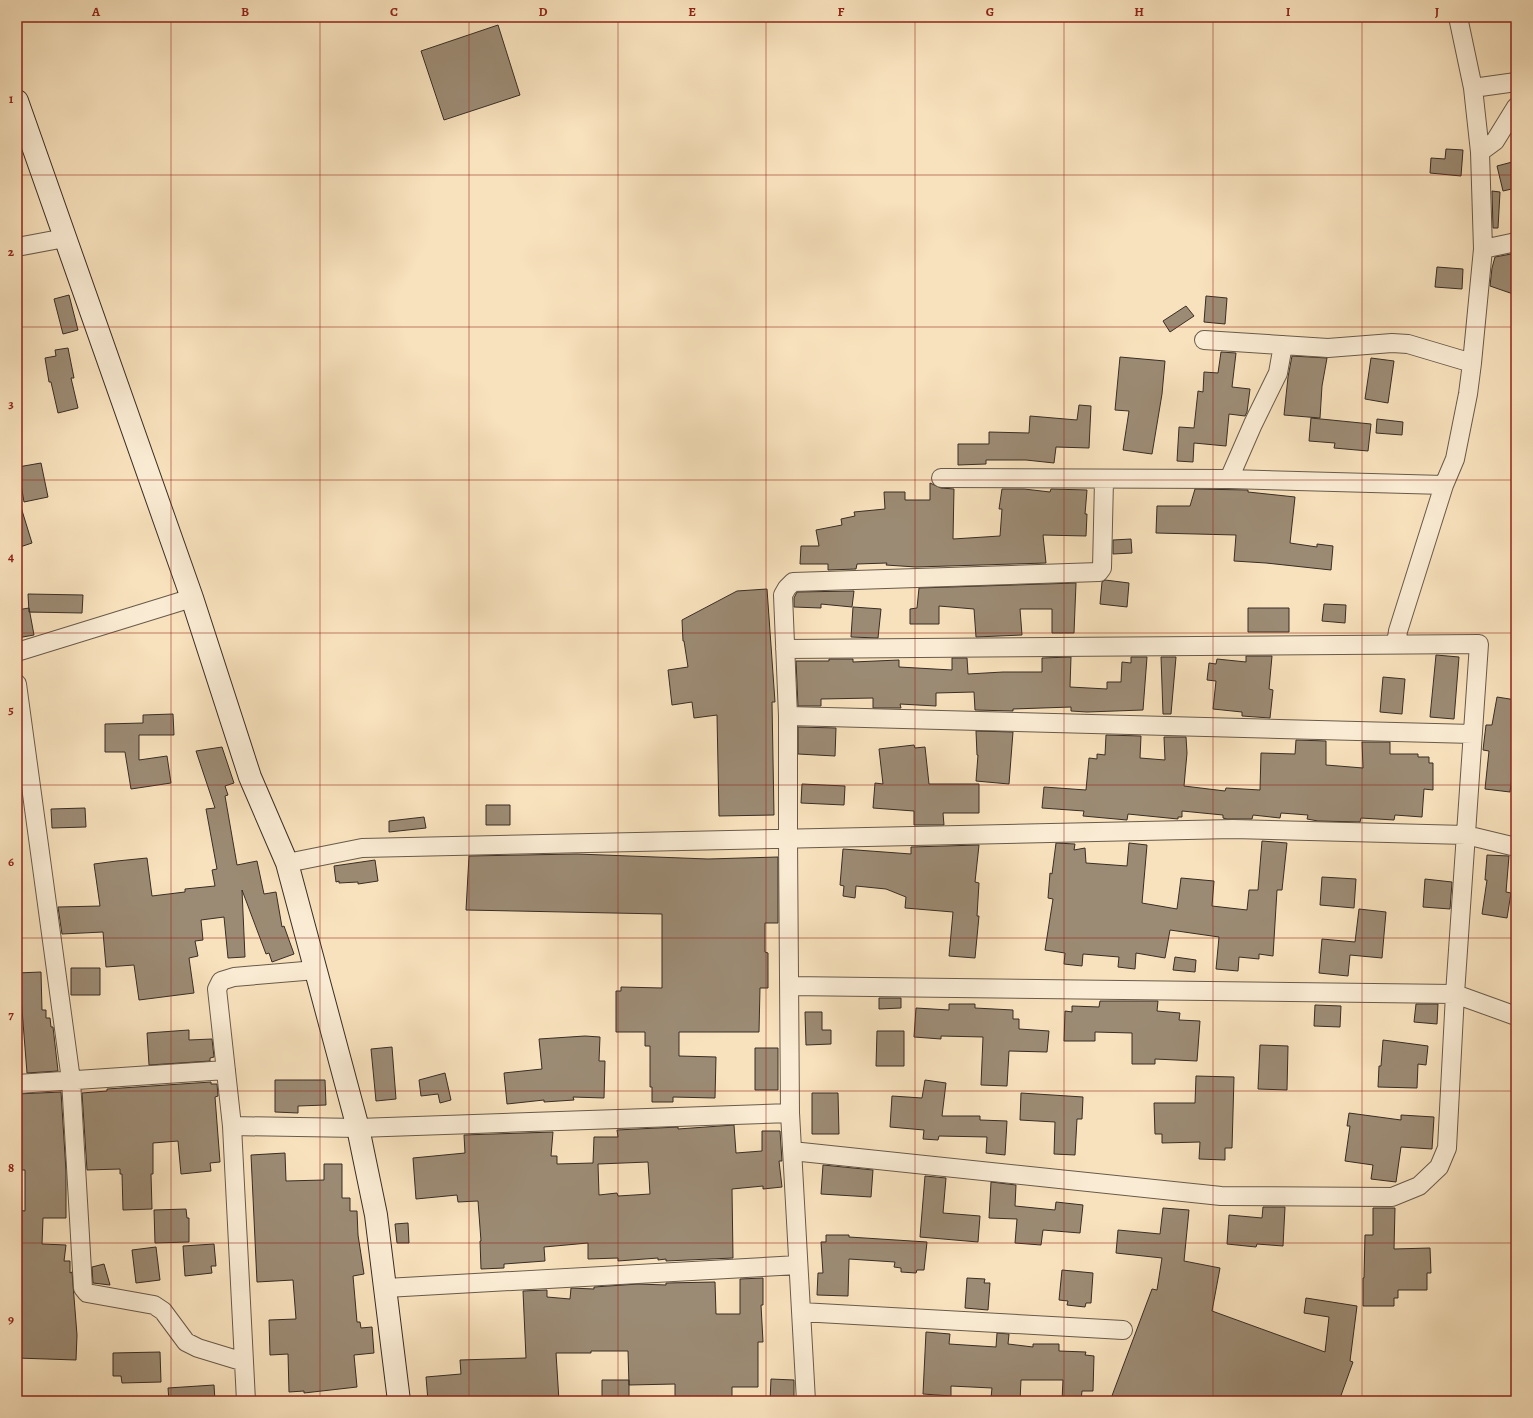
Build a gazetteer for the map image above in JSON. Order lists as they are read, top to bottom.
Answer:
{
  "grid": {
    "columns": [
      "A",
      "B",
      "C",
      "D",
      "E",
      "F",
      "G",
      "H",
      "I",
      "J"
    ],
    "rows": [
      "1",
      "2",
      "3",
      "4",
      "5",
      "6",
      "7",
      "8",
      "9"
    ]
  }
}
